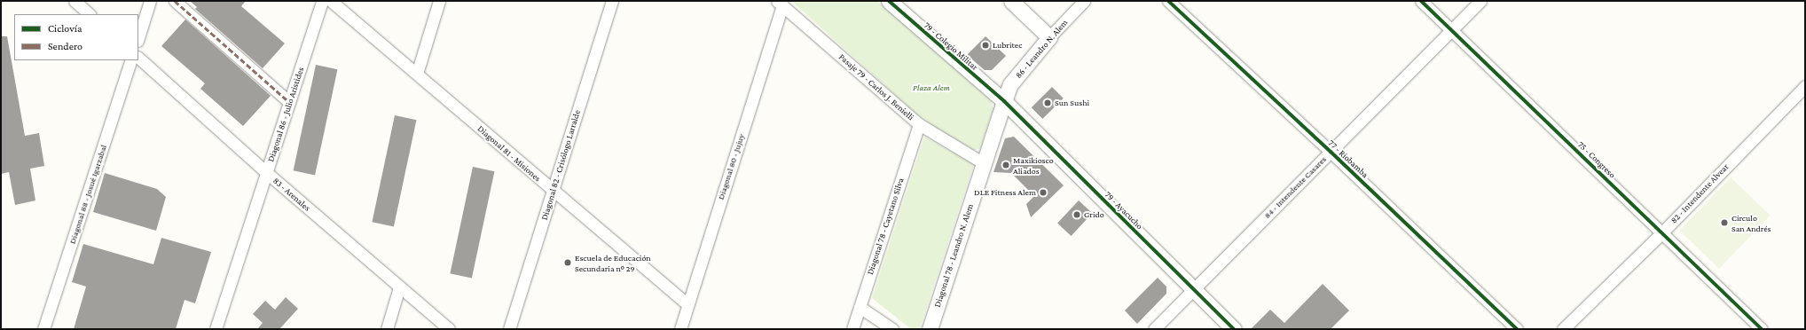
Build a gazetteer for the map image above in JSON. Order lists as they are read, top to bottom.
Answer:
{
  "streets": {
    "street": [
      "79 - Colegio Militar",
      "86 - Leandro N. Alem",
      "Pasaje 79 - Carlos J. Benielli",
      "Diagonal 86 - Julio Aristides",
      "Diagonal 81 - Misiones",
      "77 - Riobamba",
      "75 - Congreso",
      "Diagonal 82 - Crisólogo Larralde",
      "Diagonal 80 - Jujuy",
      "84 - Intendente Casares",
      "82 - Intendente Alvear",
      "Diagonal 88 - Josué Igarzabal",
      "83 - Arenales",
      "79 - Ayacucho",
      "Diagonal 78 - Cayetano Silva",
      "Diagonal 78 - Leandro N. Alem"
    ]
  },
  "crossings": [
    ["79 - Colegio Militar", "86 - Leandro N. Alem"],
    ["79 - Colegio Militar", "79 - Ayacucho"],
    ["79 - Colegio Militar", "Diagonal 78 - Leandro N. Alem"],
    ["86 - Leandro N. Alem", "79 - Ayacucho"],
    ["86 - Leandro N. Alem", "Diagonal 78 - Leandro N. Alem"],
    ["Pasaje 79 - Carlos J. Benielli", "Diagonal 80 - Jujuy"],
    ["Pasaje 79 - Carlos J. Benielli", "Diagonal 78 - Cayetano Silva"],
    ["Pasaje 79 - Carlos J. Benielli", "Diagonal 78 - Leandro N. Alem"],
    ["Diagonal 86 - Julio Aristides", "83 - Arenales"],
    ["Diagonal 81 - Misiones", "Diagonal 82 - Crisólogo Larralde"],
    ["Diagonal 81 - Misiones", "Diagonal 80 - Jujuy"],
    ["77 - Riobamba", "84 - Intendente Casares"],
    ["75 - Congreso", "84 - Intendente Casares"],
    ["75 - Congreso", "82 - Intendente Alvear"],
    ["84 - Intendente Casares", "79 - Ayacucho"],
    ["79 - Ayacucho", "Diagonal 78 - Leandro N. Alem"]
  ],
  "parks": ["Plaza Alem"],
  "places": [
    "Lubritec",
    "Sun Sushi",
    "Maxikiosco Aliados",
    "DLE Fitness Alem",
    "Grido",
    "Circulo San Andrés",
    "Escuela de Educación Secundaria nº 29"
  ],
  "legend": ["Ciclovía", "Sendero"]
}
